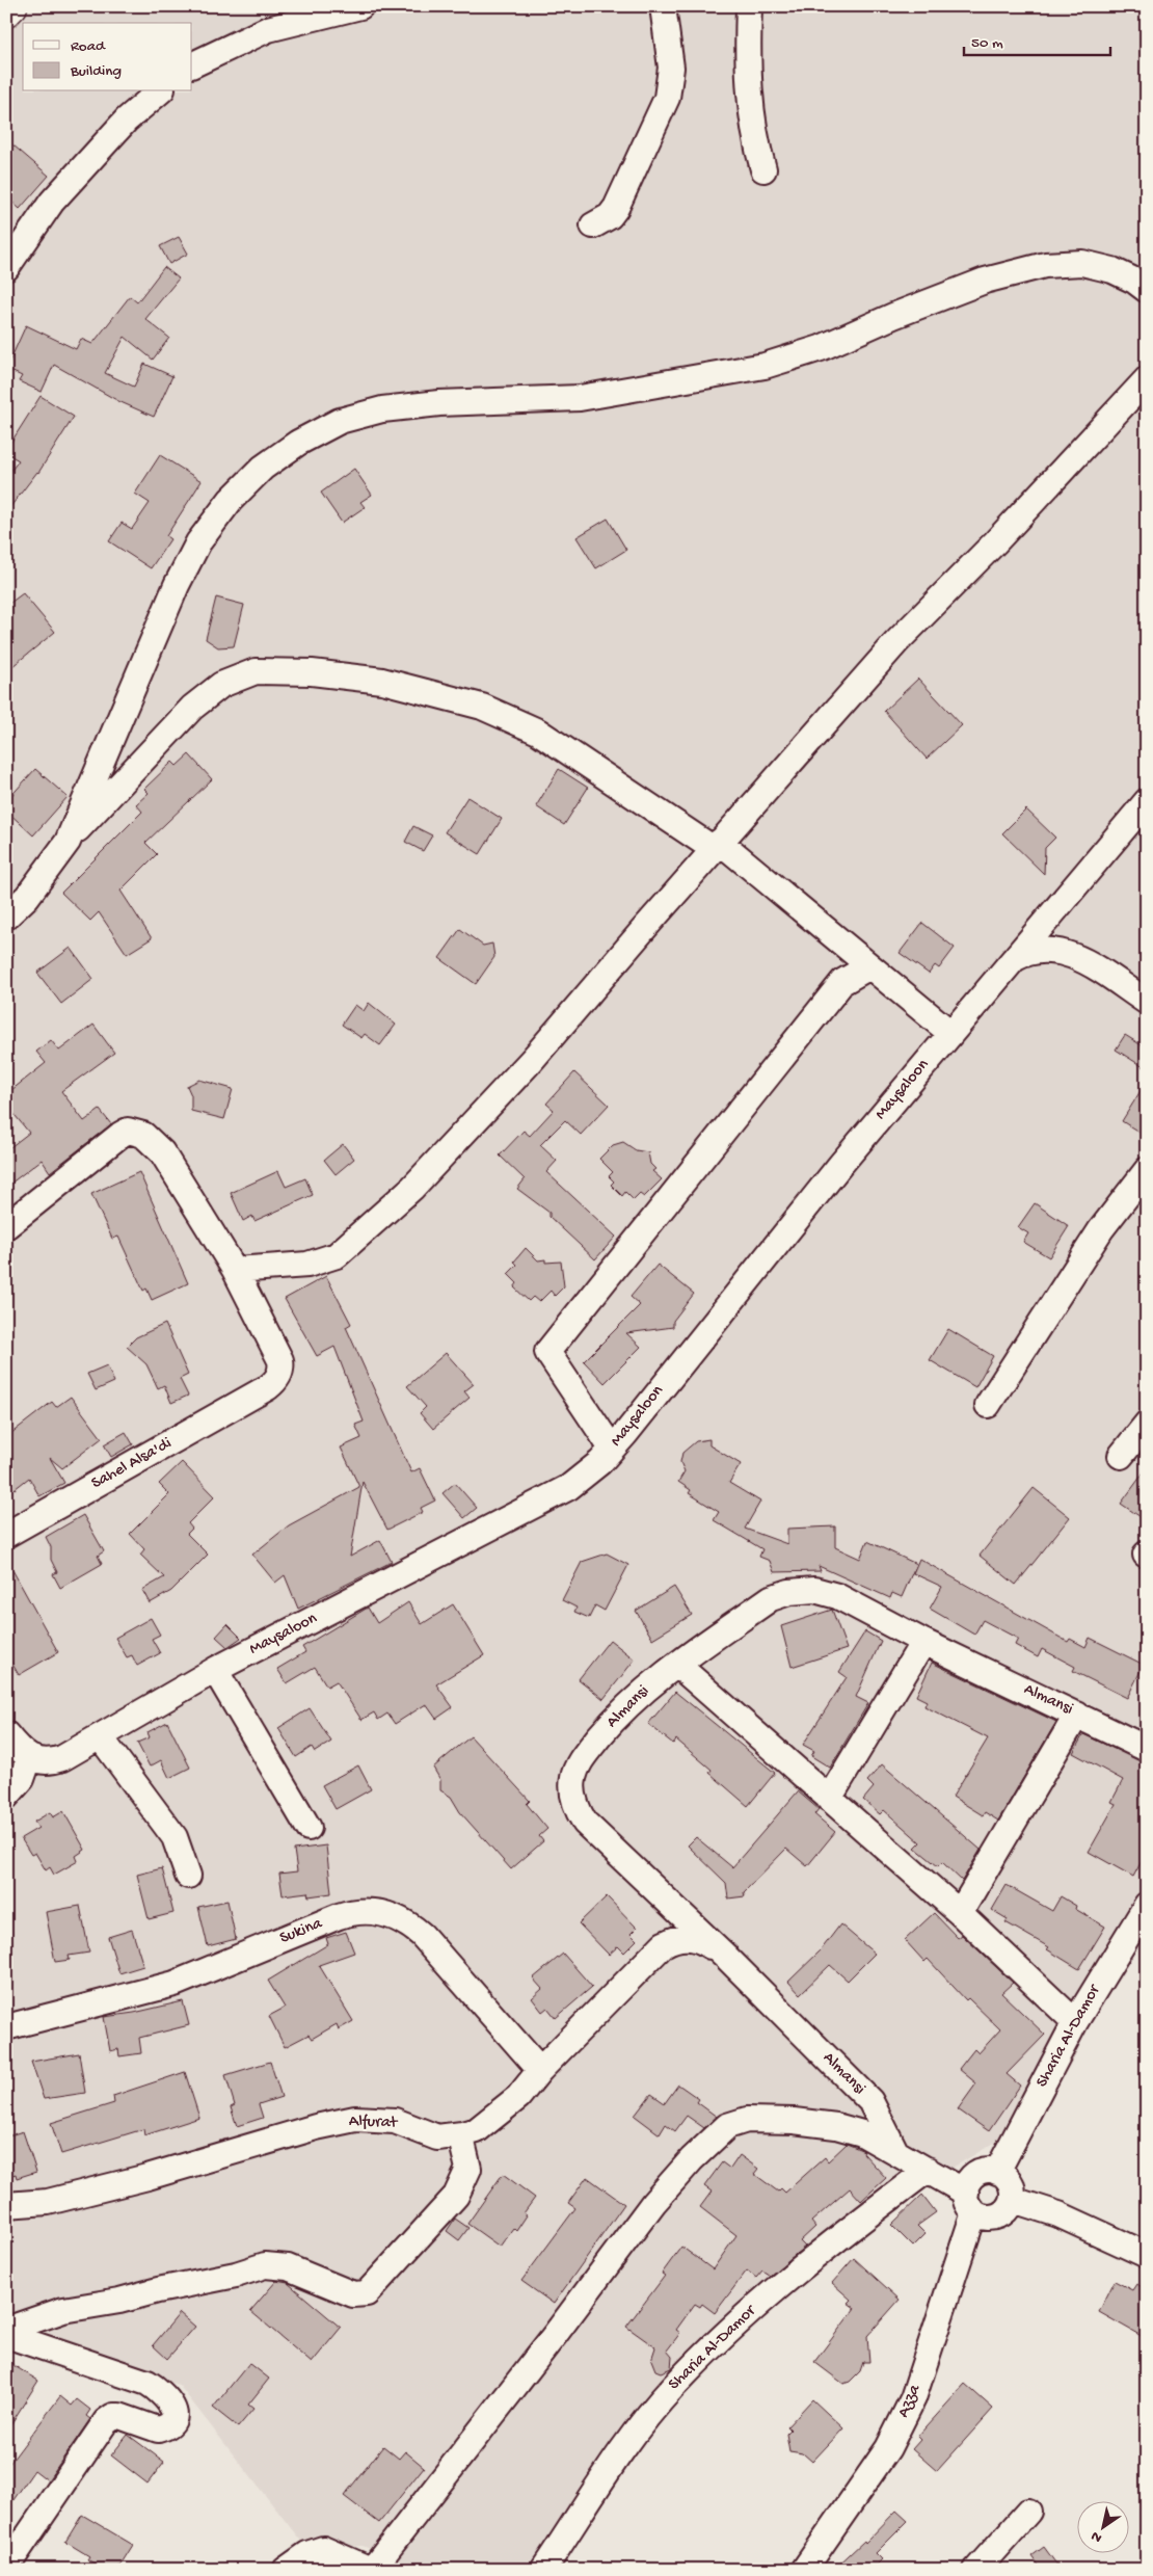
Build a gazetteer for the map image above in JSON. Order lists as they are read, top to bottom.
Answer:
{
  "streets": {
    "street": [
      "Maysaloon",
      "Sahel Alsa'di",
      "Almansi",
      "Sukina",
      "Sharia Al-Damor",
      "Alfurat",
      "Azza"
    ]
  },
  "crossings": [
    ["Almansi", "Alfurat"],
    ["Sukina", "Alfurat"],
    ["Sharia Al-Damor", "Azza"]
  ],
  "legend": ["Road", "Building"],
  "scale_bar": "50 m",
  "north": "bottom left"
}
